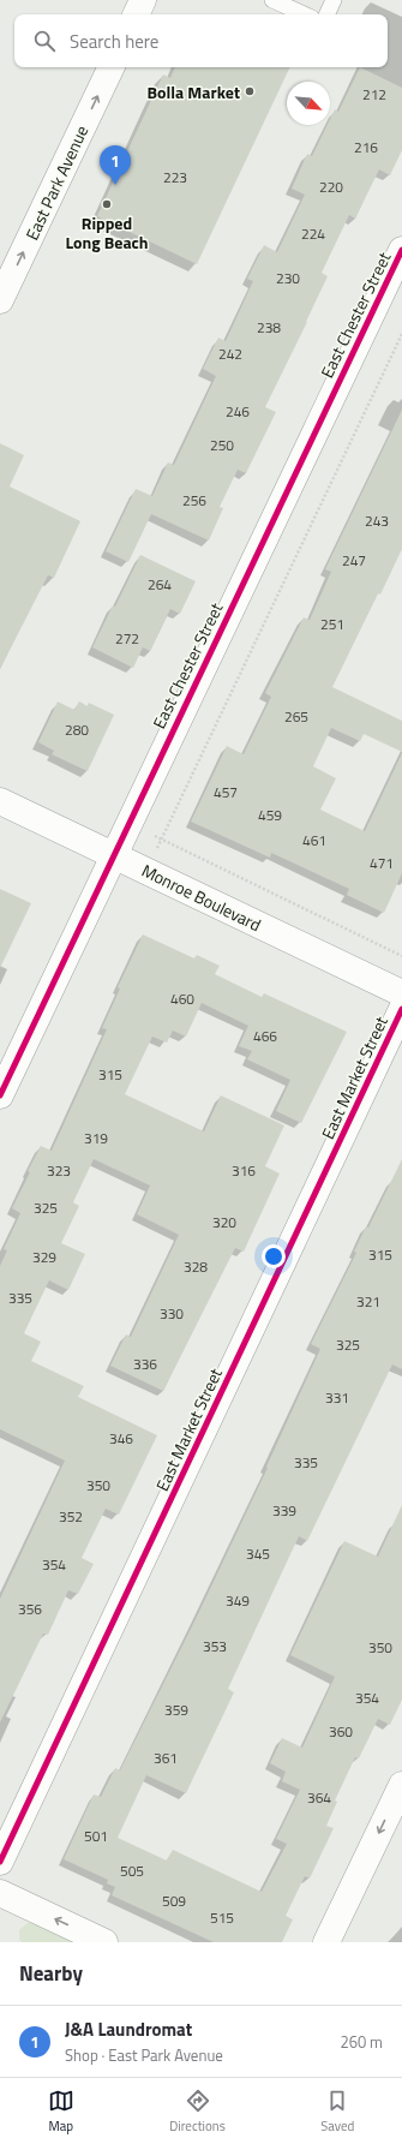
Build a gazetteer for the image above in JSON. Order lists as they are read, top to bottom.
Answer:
{
  "streets": {
    "main road": [
      "East Park Avenue",
      "East Chester Street",
      "Monroe Boulevard",
      "East Market Street"
    ]
  },
  "crossings": [
    ["East Chester Street", "Monroe Boulevard"]
  ],
  "one_way": ["East Park Avenue"],
  "places": ["Bolla Market", "Ripped Long Beach"],
  "house_numbers": [
    "212",
    "216",
    "223",
    "220",
    "224",
    "230",
    "238",
    "242",
    "246",
    "250",
    "256",
    "243",
    "247",
    "264",
    "251",
    "272",
    "265",
    "280",
    "457",
    "459",
    "461",
    "471",
    "460",
    "466",
    "315",
    "319",
    "323",
    "316",
    "325",
    "320",
    "315",
    "329",
    "328",
    "335",
    "321",
    "330",
    "325",
    "336",
    "331",
    "346",
    "335",
    "350",
    "339",
    "352",
    "345",
    "354",
    "349",
    "356",
    "353",
    "350",
    "354",
    "359",
    "360",
    "361",
    "364",
    "501",
    "505",
    "509",
    "515"
  ],
  "north": "bottom right",
  "page": {
    "search": "Search here",
    "pins": "1",
    "heading": "Nearby",
    "list": [
      {
        "mark": "1",
        "name": "J&A Laundromat",
        "note": "Shop · East Park Avenue",
        "value": "260 m"
      }
    ],
    "nav": ["Map", "Directions", "Saved"]
  }
}
